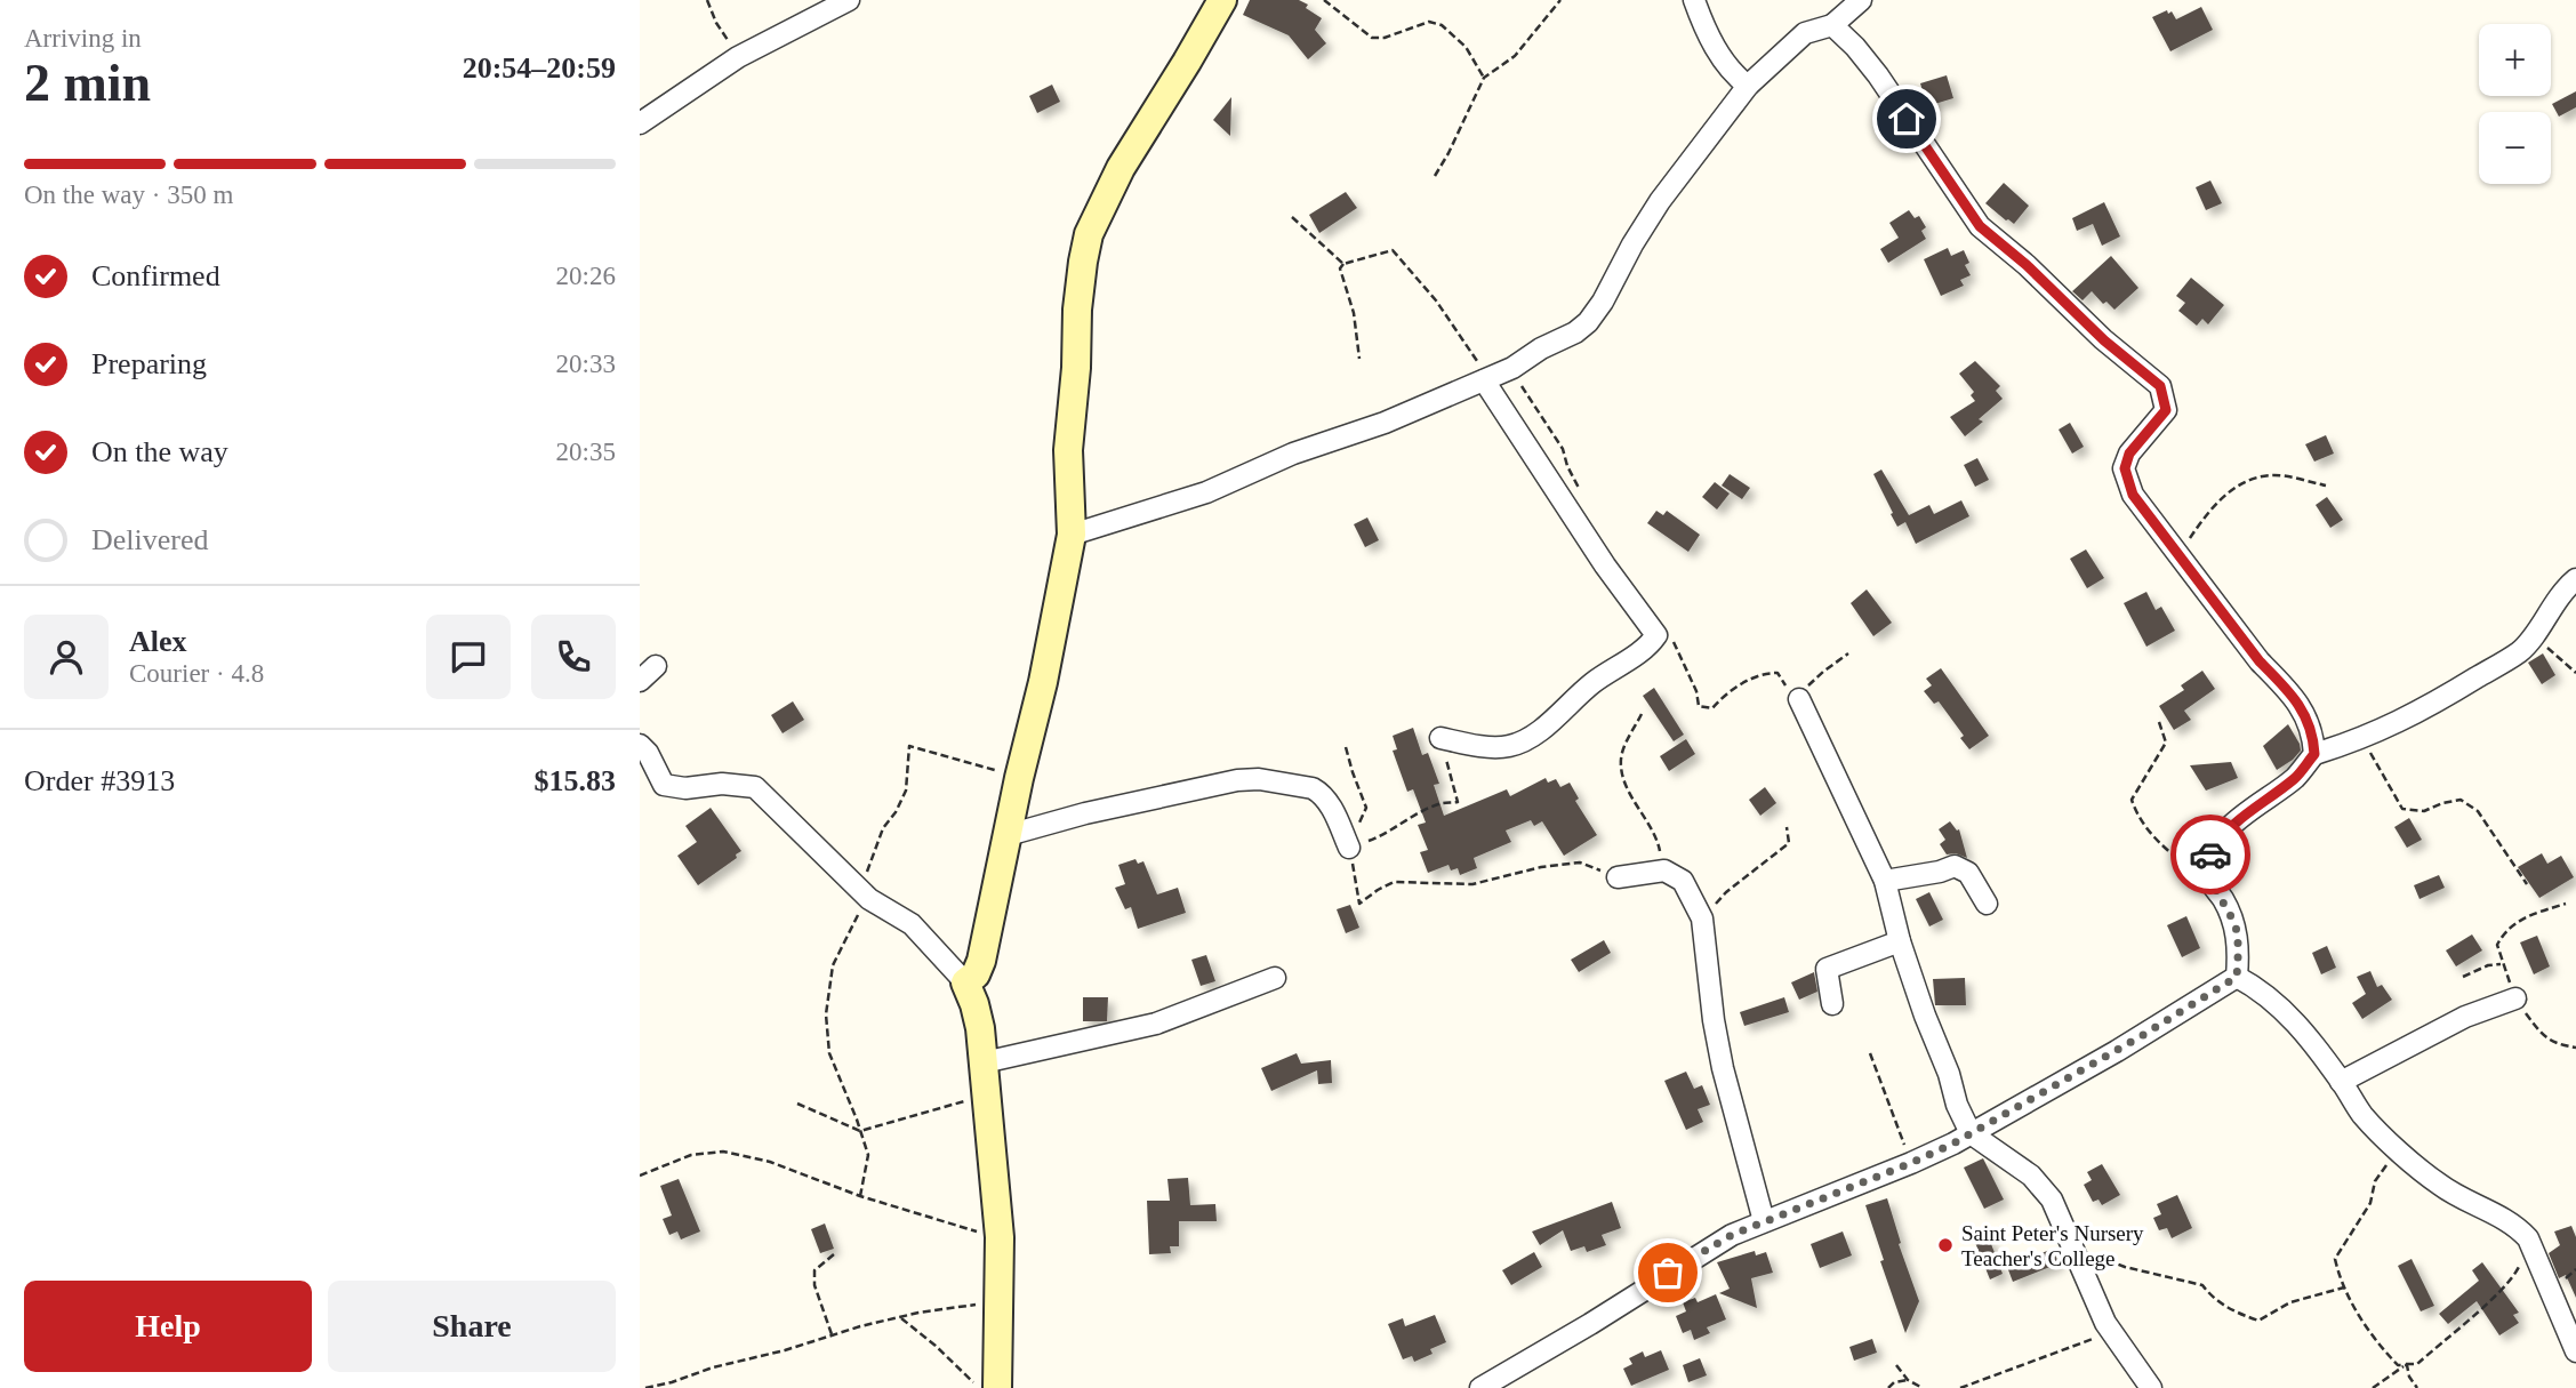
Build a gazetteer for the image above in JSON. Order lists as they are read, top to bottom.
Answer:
{
  "places": ["Saint Peter's Nursery Teacher's College"],
  "page": {
    "heading": ["2 min", "Arriving in", "20:54–20:59"],
    "panel": [
      "Alex",
      "Courier · 4.8",
      "Order #3913",
      "$15.83"
    ],
    "map_buttons": ["+", "−"],
    "bar": "On the way · 350 m",
    "list": [
      ["Confirmed", "20:26"],
      ["Preparing", "20:33"],
      ["On the way", "20:35"],
      "Delivered"
    ],
    "buttons": ["Help", "Share"]
  }
}
